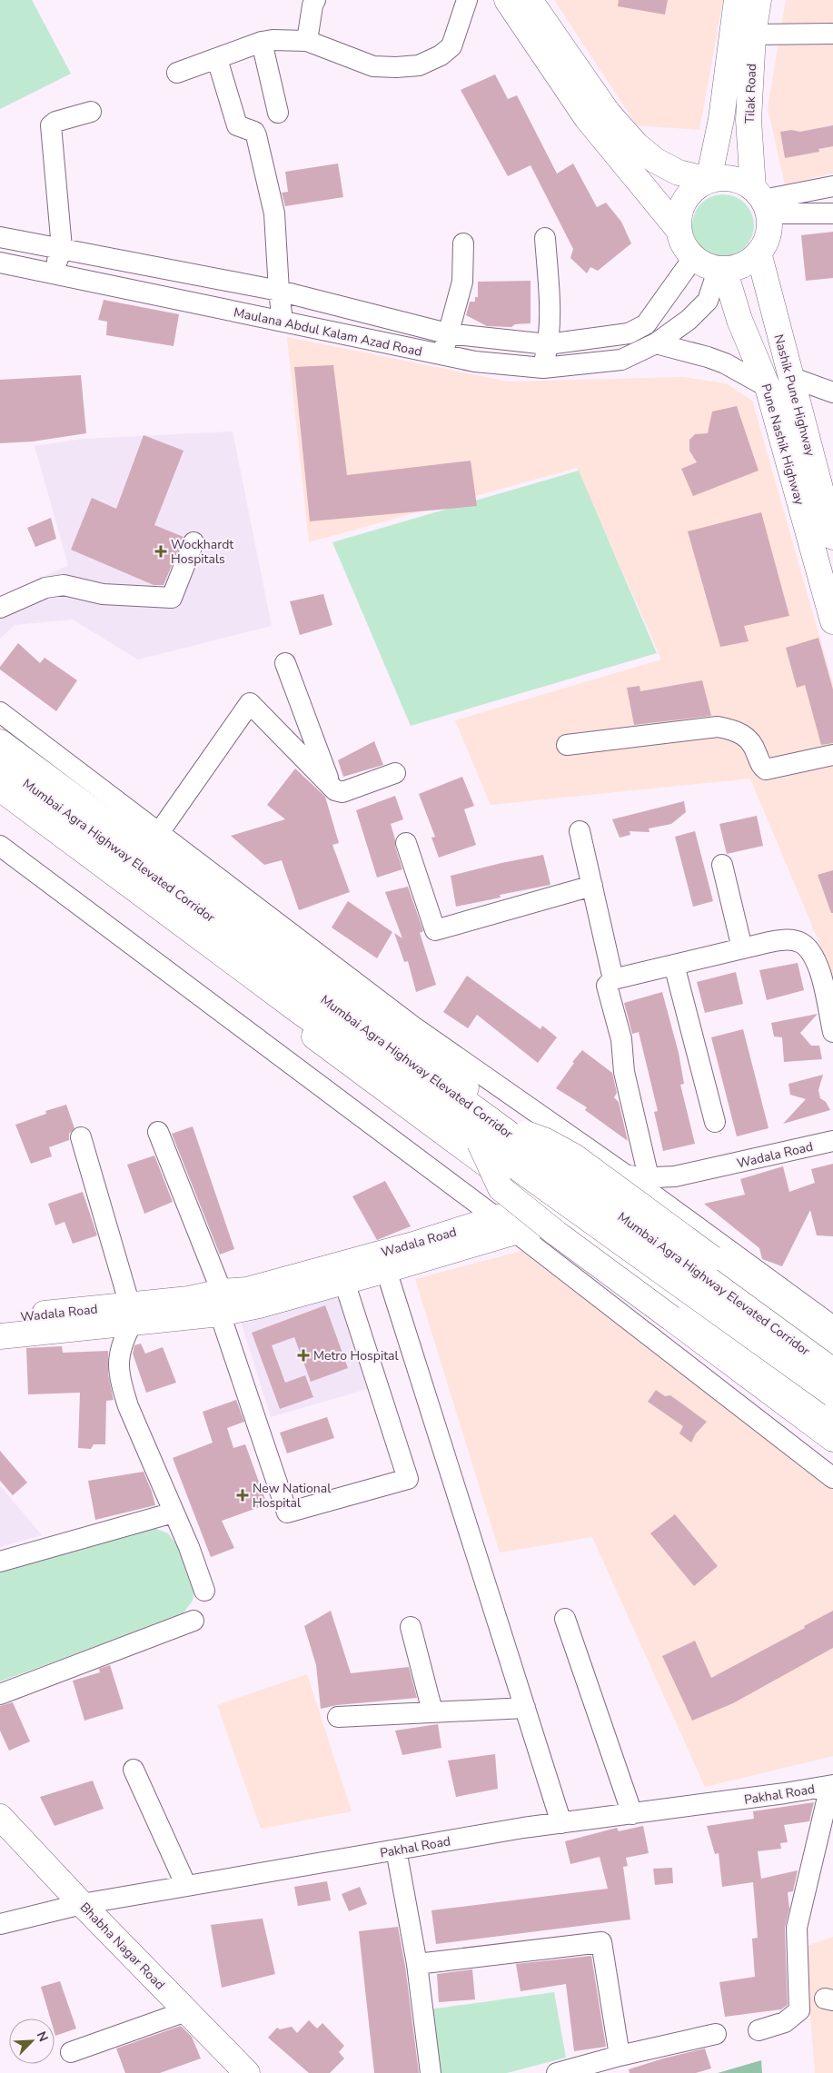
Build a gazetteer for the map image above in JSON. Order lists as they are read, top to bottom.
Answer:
{
  "streets": {
    "main road": [
      "Tilak Road",
      "Nashik Pune Highway",
      "Pune Nashik Highway",
      "Mumbai Agra Highway Elevated Corridor",
      "Wadala Road",
      "Bhabha Nagar Road"
    ],
    "street": ["Maulana Abdul Kalam Azad Road", "Pakhal Road"]
  },
  "crossings": [
    ["Tilak Road", "Maulana Abdul Kalam Azad Road"],
    ["Tilak Road", "Nashik Pune Highway"],
    ["Tilak Road", "Pune Nashik Highway"],
    ["Maulana Abdul Kalam Azad Road", "Nashik Pune Highway"],
    ["Maulana Abdul Kalam Azad Road", "Pune Nashik Highway"],
    ["Nashik Pune Highway", "Pune Nashik Highway"],
    ["Pakhal Road", "Bhabha Nagar Road"]
  ],
  "places": {
    "health": ["Wockhardt Hospitals", "Metro Hospital", "New National Hospital"]
  },
  "north": "top right"
}
